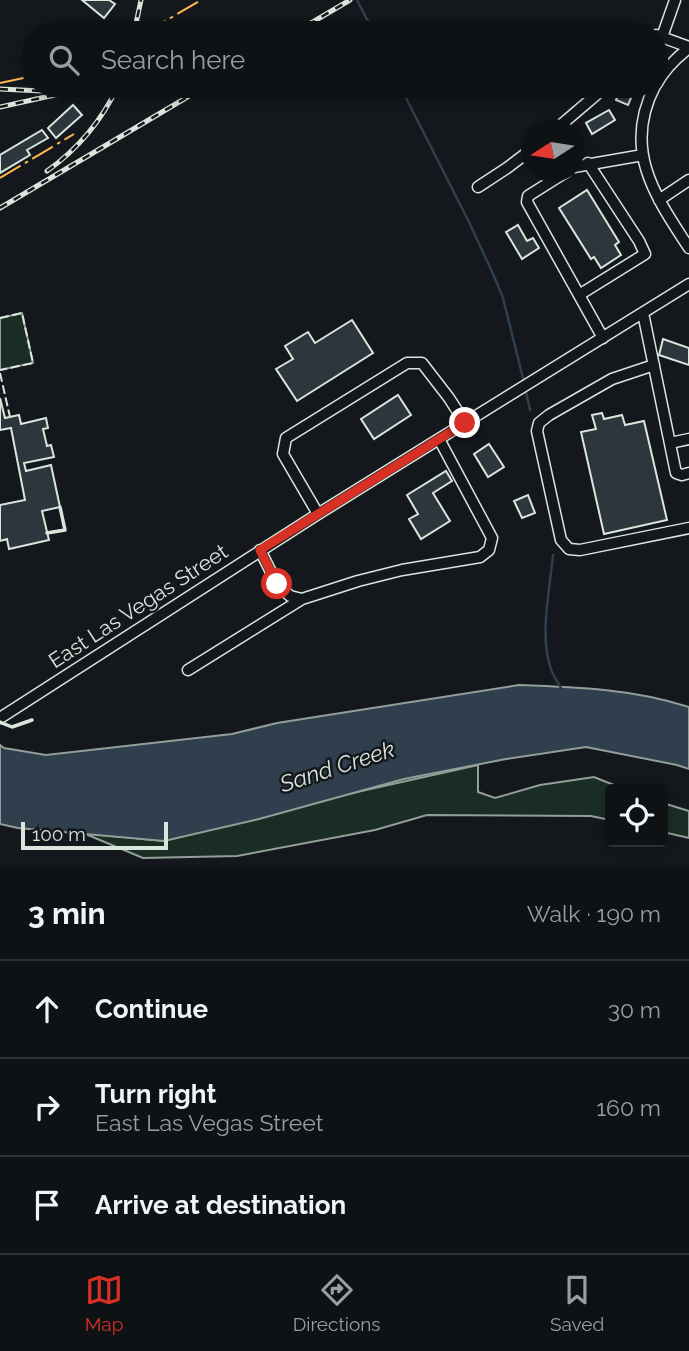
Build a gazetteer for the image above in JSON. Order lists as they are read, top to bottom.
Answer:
{
  "streets": {
    "street": ["East Las Vegas Street"]
  },
  "water": ["Sand Creek"],
  "scale_bar": "100 m",
  "north": "left",
  "page": {
    "search": "Search here",
    "scale": "100 m",
    "heading": ["3 min", "Walk · 190 m"],
    "list": [
      ["Continue", "30 m"],
      ["Turn right", "East Las Vegas Street", "160 m"],
      "Arrive at destination"
    ],
    "nav": ["Map", "Directions", "Saved"]
  }
}
